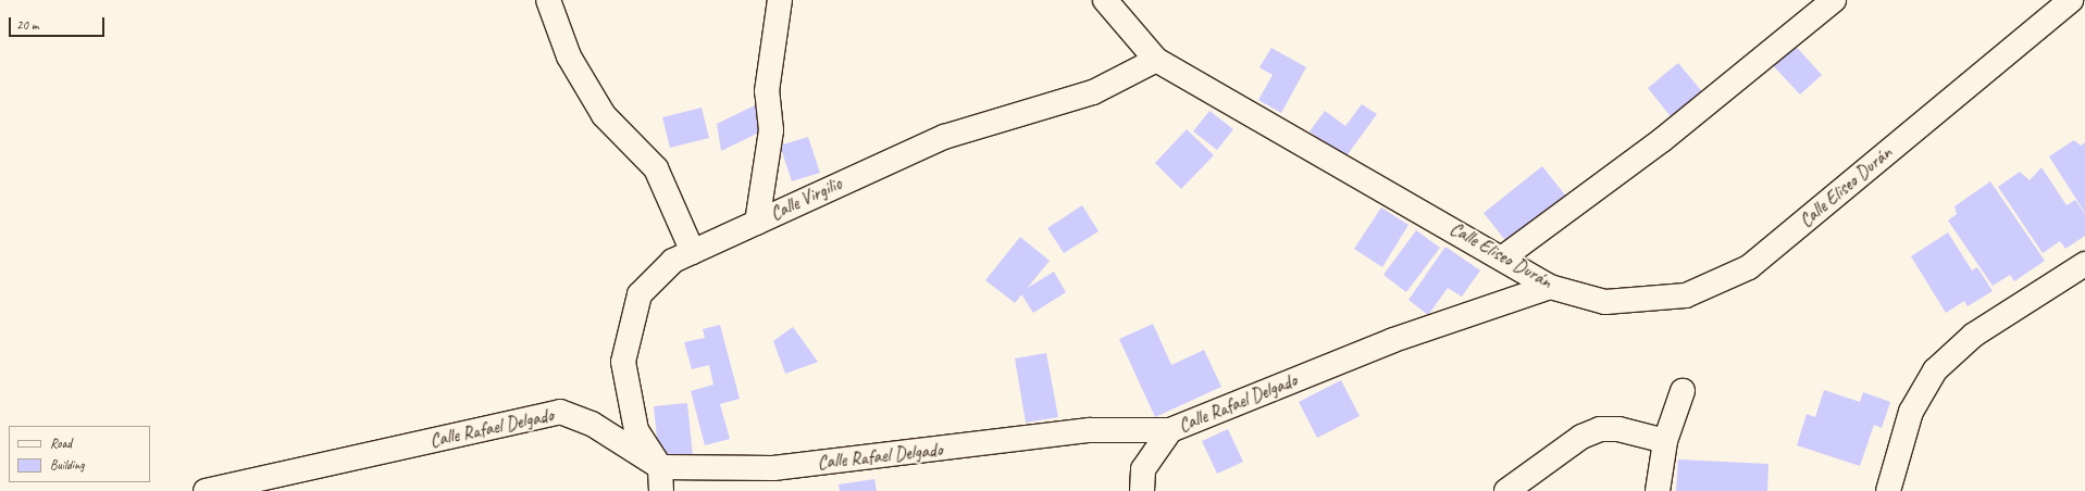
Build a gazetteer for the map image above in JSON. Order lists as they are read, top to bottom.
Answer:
{
  "streets": {
    "street": ["Calle Eliseo Durán", "Calle Virgilio", "Calle Rafael Delgado"]
  },
  "crossings": [
    ["Calle Eliseo Durán", "Calle Virgilio"],
    ["Calle Eliseo Durán", "Calle Rafael Delgado"],
    ["Calle Virgilio", "Calle Rafael Delgado"]
  ],
  "legend": ["Road", "Building"],
  "scale_bar": "20 m"
}
